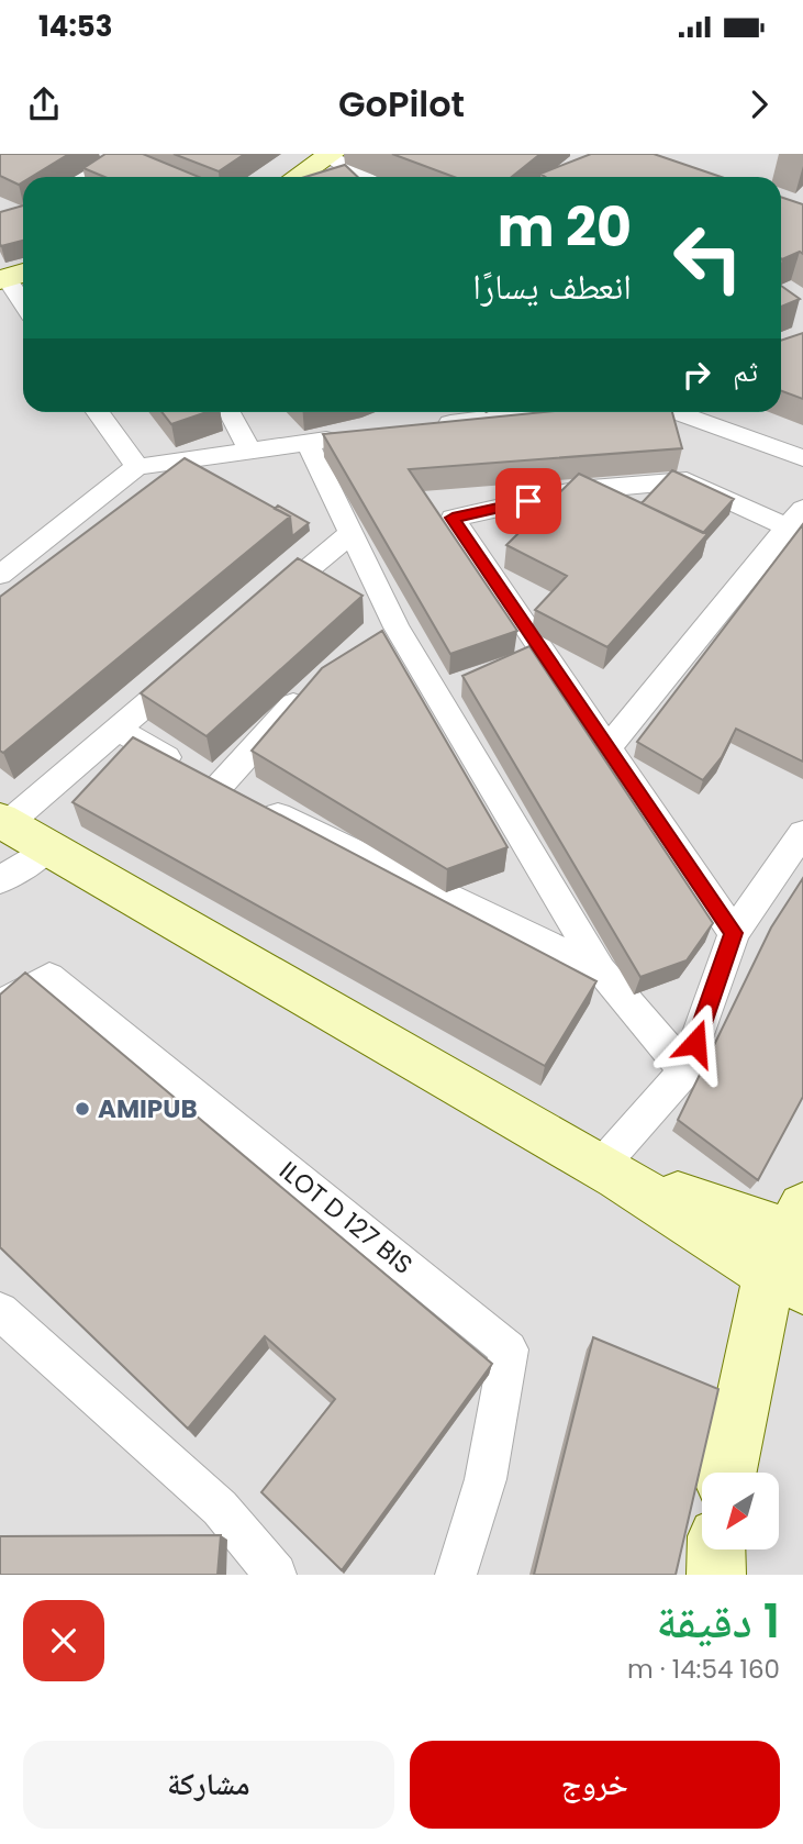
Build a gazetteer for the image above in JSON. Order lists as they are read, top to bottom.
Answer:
{
  "streets": {
    "street": ["ILOT D 127 BIS"]
  },
  "places": ["AMIPUB"],
  "north": "bottom left",
  "page": {
    "status": "14:53",
    "header": "GoPilot",
    "turn": ["20 m", "انعطف يسارًا"],
    "then": "ثم",
    "heading": ["1 دقيقة", "160 m · 14:54"],
    "buttons": ["خروج", "مشاركة"]
  }
}
